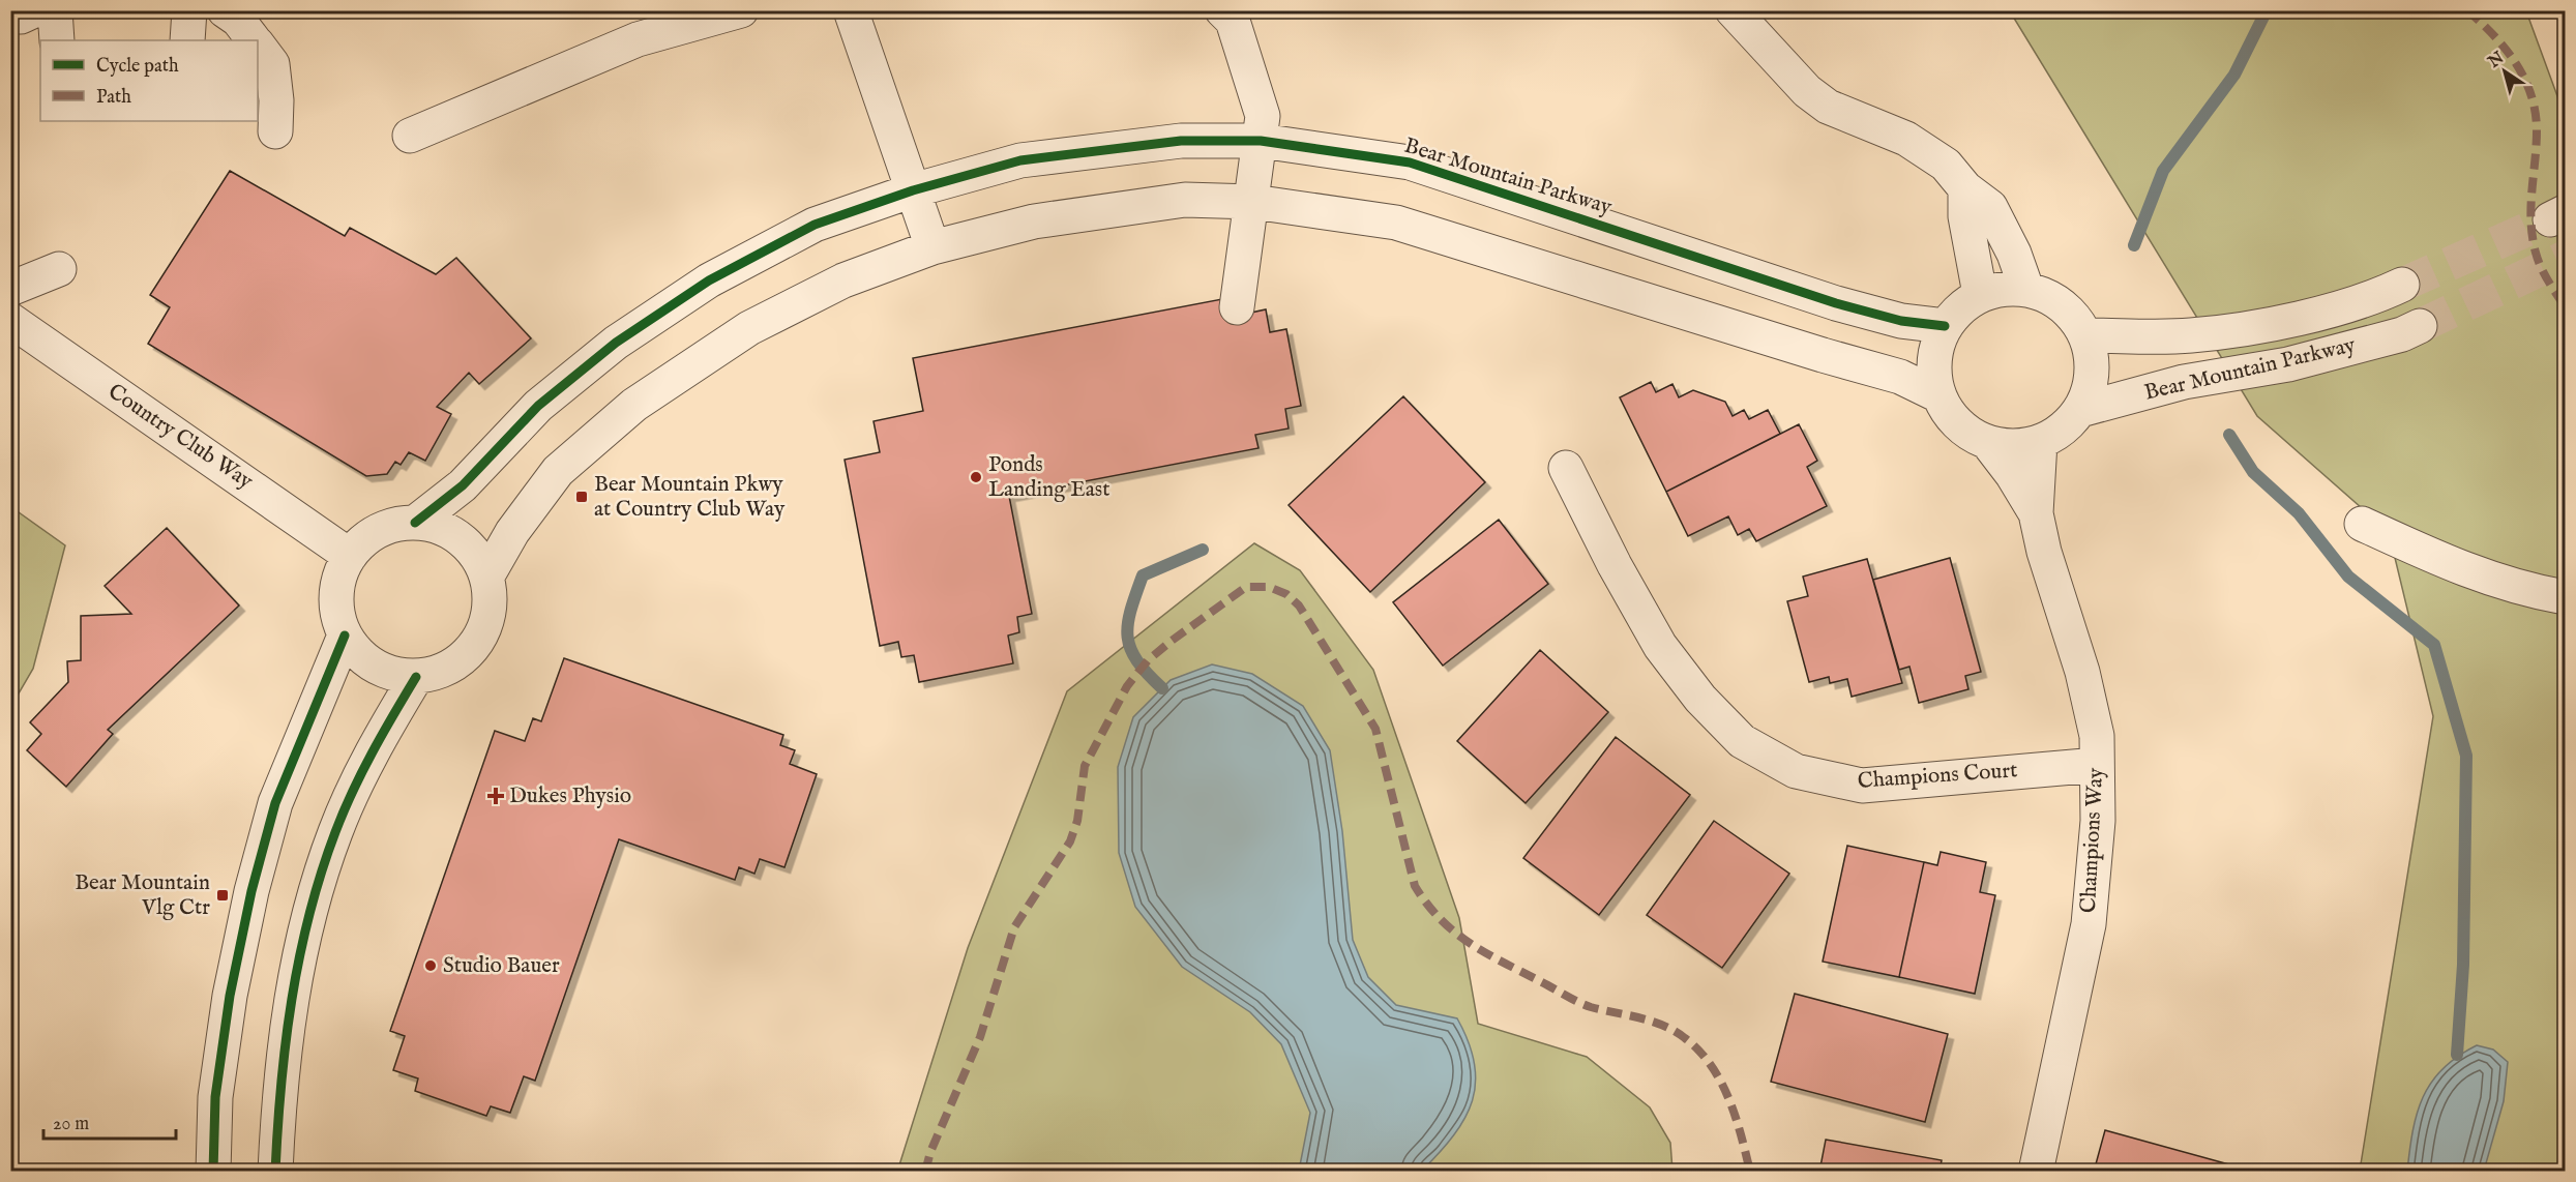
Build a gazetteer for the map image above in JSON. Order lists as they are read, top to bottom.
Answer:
{
  "streets": {
    "street": [
      "Bear Mountain Parkway",
      "Country Club Way",
      "Champions Court",
      "Champions Way"
    ]
  },
  "crossings": [
    ["Bear Mountain Parkway", "Country Club Way"],
    ["Bear Mountain Parkway", "Champions Way"],
    ["Champions Court", "Champions Way"]
  ],
  "places": {
    "other": ["Ponds Landing East", "Studio Bauer"],
    "transit": ["Bear Mountain Pkwy at Country Club Way", "Bear Mountain Vlg Ctr"],
    "health": ["Dukes Physio"]
  },
  "legend": ["Cycle path", "Path"],
  "scale_bar": "20 m",
  "north": "top left"
}
